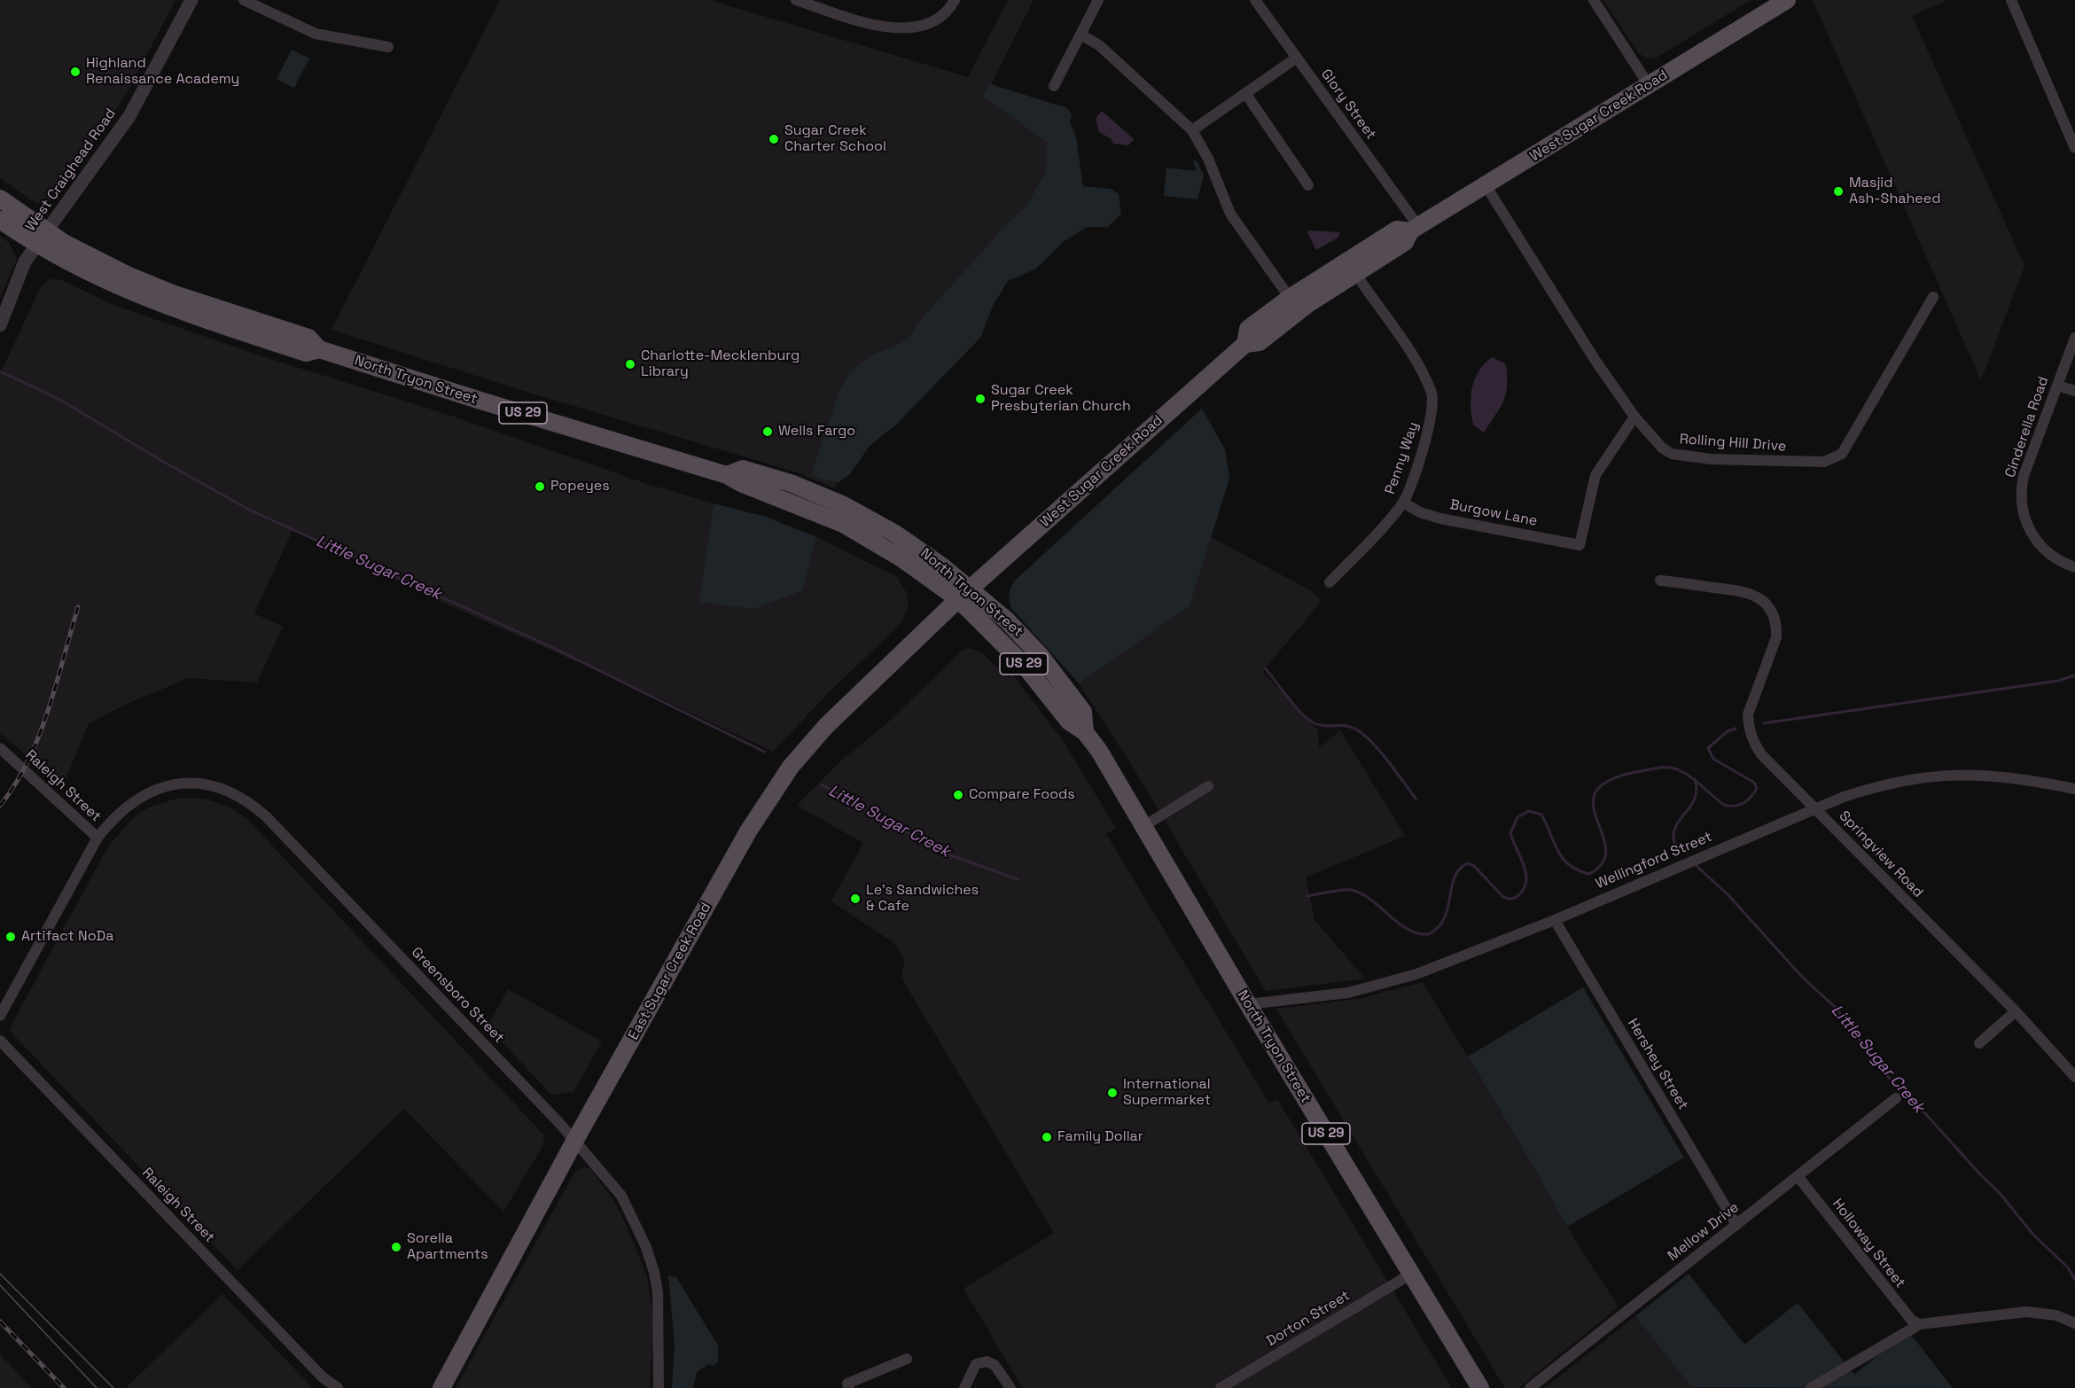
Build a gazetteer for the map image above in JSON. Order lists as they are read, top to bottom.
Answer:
{
  "streets": {
    "main road": [
      "West Sugar Creek Road",
      "North Tryon Street",
      "US 29",
      "East Sugar Creek Road"
    ],
    "street": [
      "Glory Street",
      "West Craighead Road",
      "Cinderella Road",
      "Rolling Hill Drive",
      "Penny Way",
      "Burgow Lane",
      "Raleigh Street",
      "Springview Road",
      "Wellingford Street",
      "Greensboro Street",
      "Hershey Street",
      "Mellow Drive",
      "Holloway Street",
      "Dorton Street"
    ]
  },
  "crossings": [
    ["Glory Street", "West Sugar Creek Road"],
    ["West Sugar Creek Road", "North Tryon Street"],
    ["West Sugar Creek Road", "Rolling Hill Drive"],
    ["West Sugar Creek Road", "Penny Way"],
    ["West Sugar Creek Road", "East Sugar Creek Road"],
    ["West Craighead Road", "North Tryon Street"],
    ["North Tryon Street", "Wellingford Street"],
    ["North Tryon Street", "East Sugar Creek Road"],
    ["North Tryon Street", "Dorton Street"],
    ["Rolling Hill Drive", "Burgow Lane"],
    ["Penny Way", "Burgow Lane"],
    ["Raleigh Street", "Greensboro Street"],
    ["Springview Road", "Wellingford Street"],
    ["Wellingford Street", "Hershey Street"],
    ["East Sugar Creek Road", "Greensboro Street"],
    ["Hershey Street", "Mellow Drive"],
    ["Mellow Drive", "Holloway Street"]
  ],
  "water": ["Little Sugar Creek"],
  "places": [
    "Highland Renaissance Academy",
    "Sugar Creek Charter School",
    "Masjid Ash-Shaheed",
    "Charlotte-Mecklenburg Library",
    "Sugar Creek Presbyterian Church",
    "Wells Fargo",
    "Popeyes",
    "Compare Foods",
    "Le's Sandwiches & Cafe",
    "Artifact NoDa",
    "International Supermarket",
    "Family Dollar",
    "Sorella Apartments"
  ]
}
